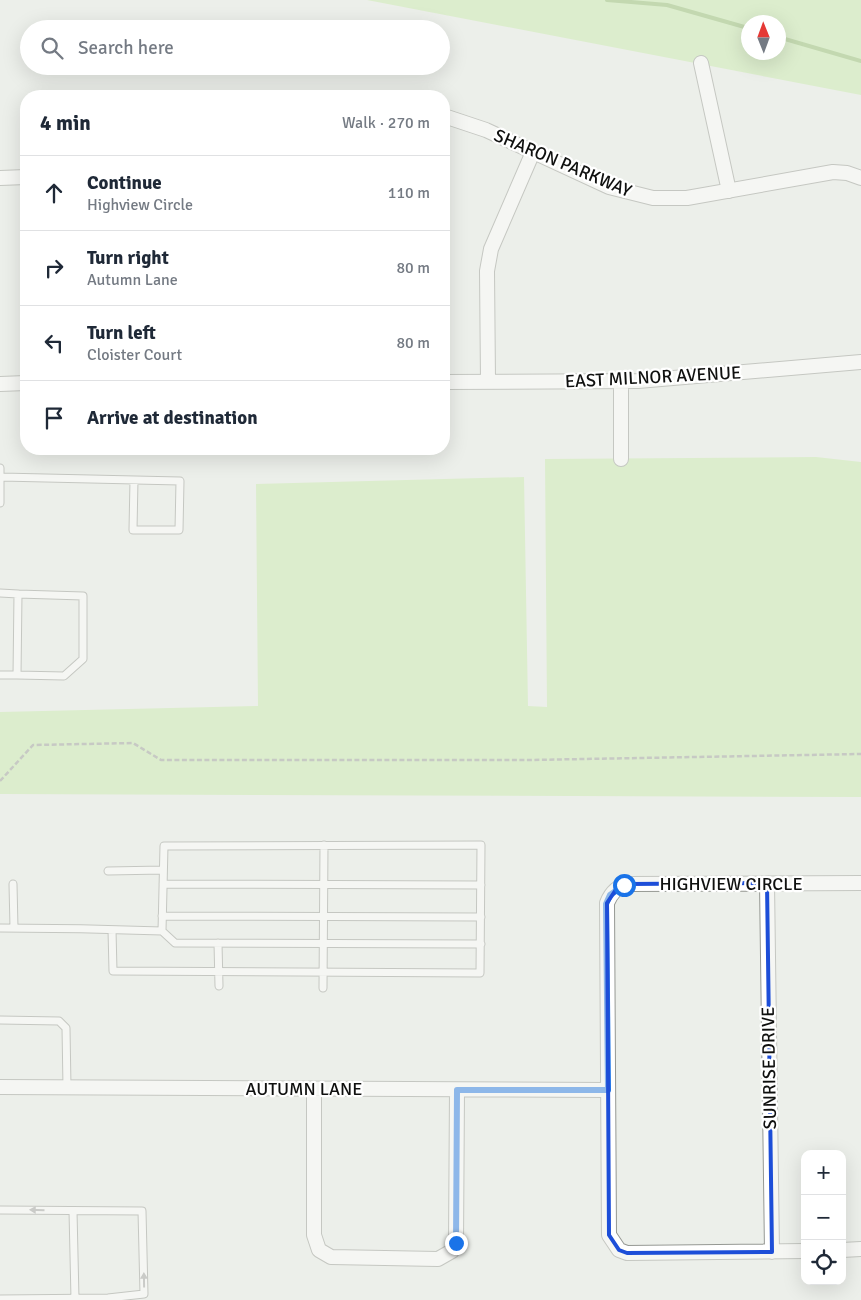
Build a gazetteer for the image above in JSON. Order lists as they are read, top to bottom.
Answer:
{
  "streets": {
    "street": [
      "SHARON PARKWAY",
      "EAST MILNOR AVENUE",
      "HIGHVIEW CIRCLE",
      "SUNRISE DRIVE",
      "AUTUMN LANE"
    ]
  },
  "crossings": [
    ["HIGHVIEW CIRCLE", "SUNRISE DRIVE"],
    ["HIGHVIEW CIRCLE", "AUTUMN LANE"]
  ],
  "north": "top",
  "page": {
    "search": "Search here",
    "heading": ["4 min", "Walk · 270 m"],
    "list": [
      ["Continue", "Highview Circle", "110 m"],
      ["Turn right", "Autumn Lane", "80 m"],
      ["Turn left", "Cloister Court", "80 m"],
      "Arrive at destination"
    ],
    "map_buttons": ["+", "−"]
  }
}
